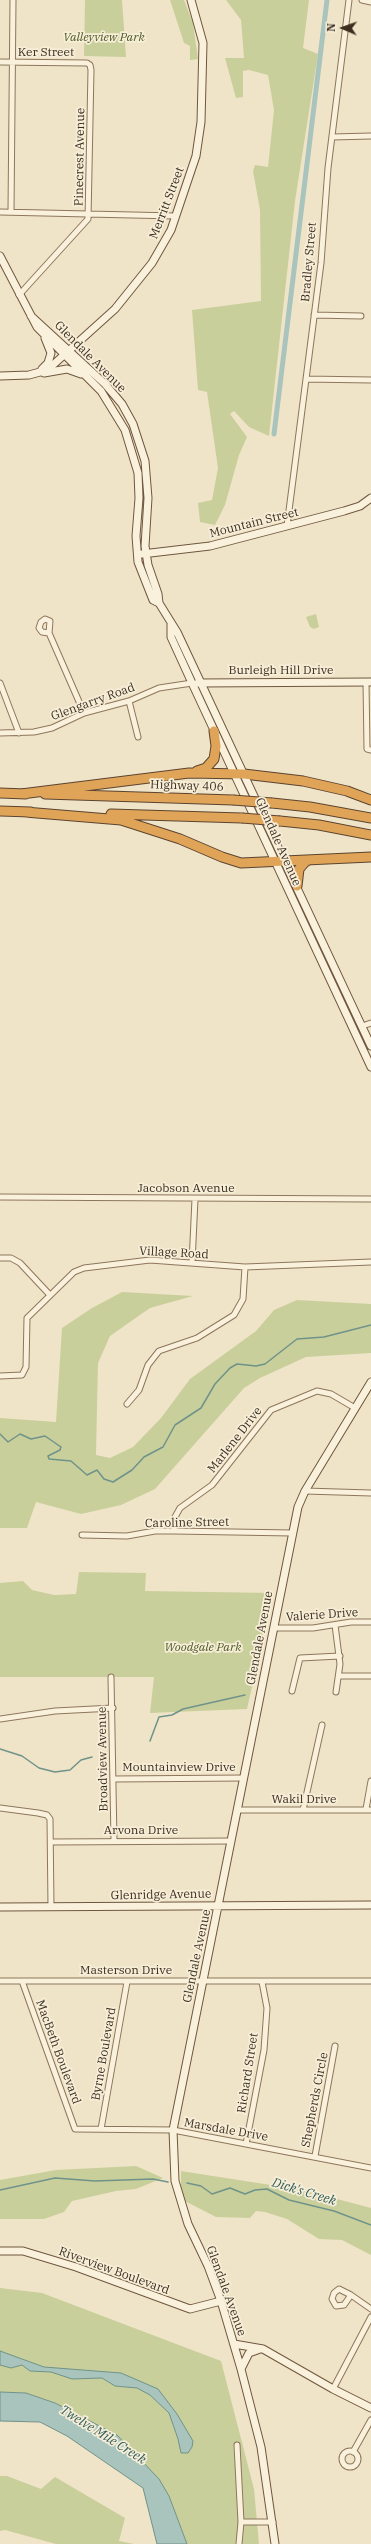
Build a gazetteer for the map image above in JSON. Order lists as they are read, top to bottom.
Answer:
{
  "streets": {
    "highway": ["Highway 406"],
    "main road": [
      "Merritt Street",
      "Glendale Avenue",
      "Mountain Street",
      "Burleigh Hill Drive",
      "Glenridge Avenue",
      "Riverview Boulevard"
    ],
    "street": [
      "Ker Street",
      "Pinecrest Avenue",
      "Bradley Street",
      "Glengarry Road",
      "Jacobson Avenue",
      "Village Road",
      "Marlene Drive",
      "Caroline Street",
      "Valerie Drive",
      "Broadview Avenue",
      "Mountainview Drive",
      "Wakil Drive",
      "Arvona Drive",
      "Masterson Drive",
      "MacBeth Boulevard",
      "Byrne Boulevard",
      "Richard Street",
      "Shepherds Circle",
      "Marsdale Drive"
    ]
  },
  "crossings": [
    ["Ker Street", "Pinecrest Avenue"],
    ["Pinecrest Avenue", "Glendale Avenue"],
    ["Merritt Street", "Glendale Avenue"],
    ["Bradley Street", "Mountain Street"],
    ["Glendale Avenue", "Mountain Street"],
    ["Glendale Avenue", "Burleigh Hill Drive"],
    ["Glendale Avenue", "Glengarry Road"],
    ["Glendale Avenue", "Marlene Drive"],
    ["Glendale Avenue", "Caroline Street"],
    ["Glendale Avenue", "Valerie Drive"],
    ["Glendale Avenue", "Mountainview Drive"],
    ["Glendale Avenue", "Wakil Drive"],
    ["Glendale Avenue", "Arvona Drive"],
    ["Glendale Avenue", "Glenridge Avenue"],
    ["Glendale Avenue", "Masterson Drive"],
    ["Glendale Avenue", "Marsdale Drive"],
    ["Glendale Avenue", "Riverview Boulevard"],
    ["Burleigh Hill Drive", "Glengarry Road"],
    ["Marlene Drive", "Caroline Street"],
    ["Broadview Avenue", "Mountainview Drive"],
    ["Broadview Avenue", "Arvona Drive"],
    ["Masterson Drive", "MacBeth Boulevard"],
    ["Masterson Drive", "Byrne Boulevard"],
    ["Masterson Drive", "Richard Street"],
    ["MacBeth Boulevard", "Marsdale Drive"],
    ["Byrne Boulevard", "Marsdale Drive"],
    ["Richard Street", "Marsdale Drive"],
    ["Shepherds Circle", "Marsdale Drive"]
  ],
  "water": ["Dick's Creek", "Twelve Mile Creek"],
  "parks": ["Valleyview Park", "Woodgale Park"],
  "north": "left"
}
